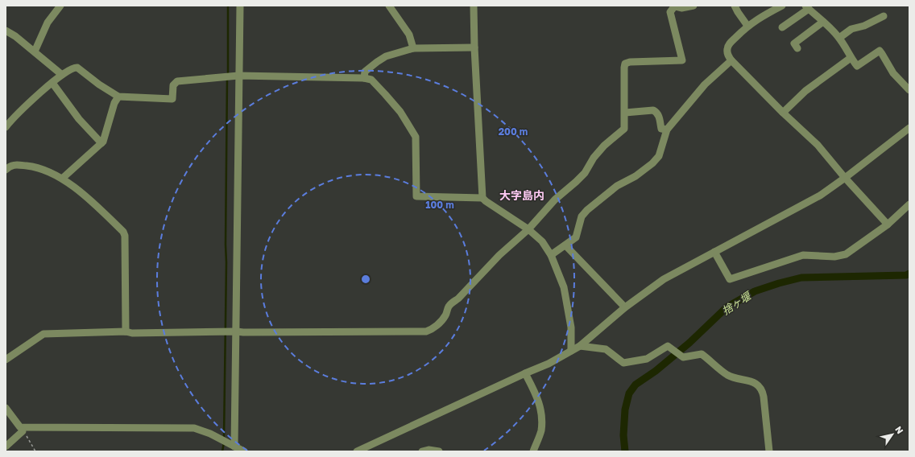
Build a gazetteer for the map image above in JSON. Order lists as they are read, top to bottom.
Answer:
{
  "districts": ["大字島内"],
  "water": ["捨ヶ堰"],
  "north": "top right",
  "rings": ["200 m", "100 m"]
}
